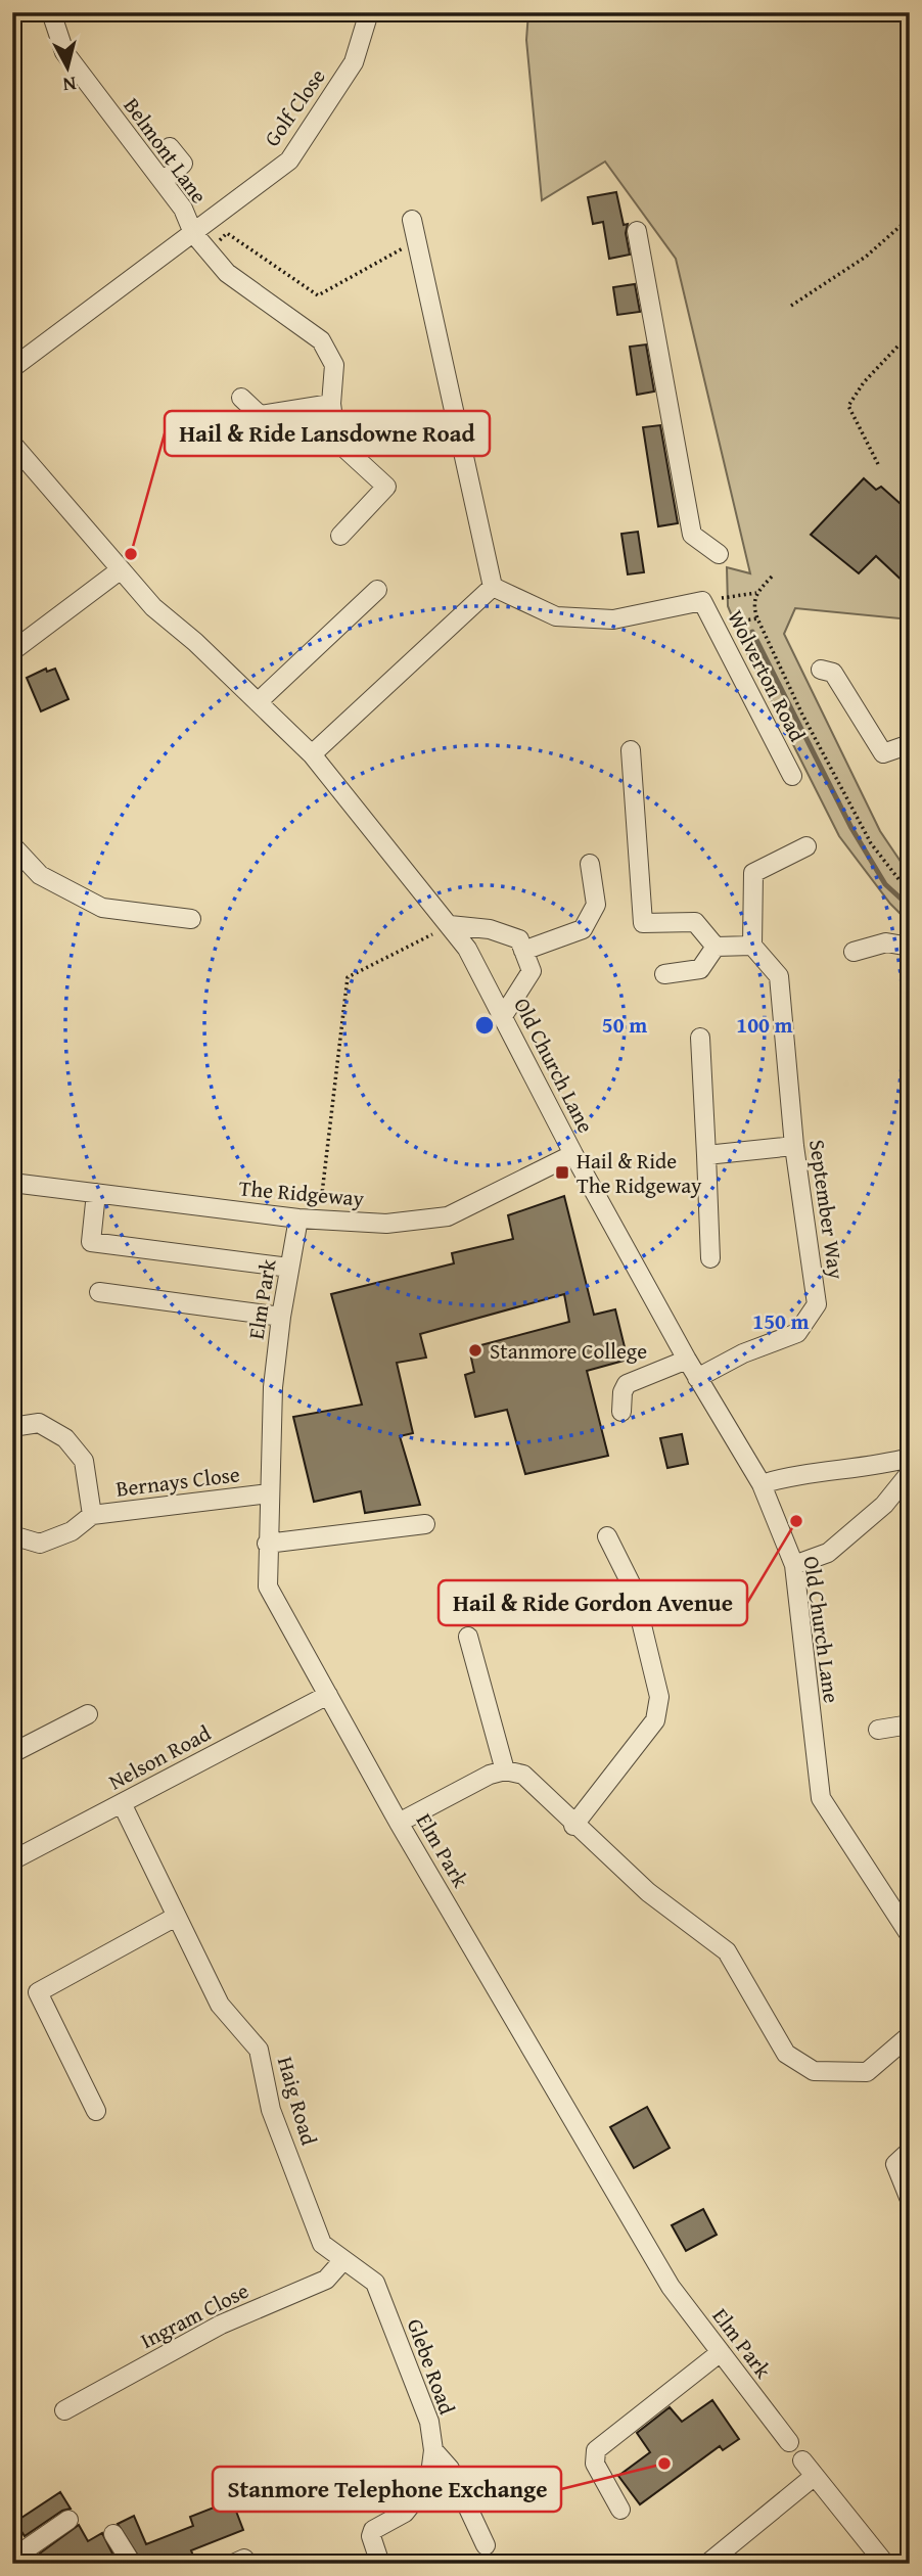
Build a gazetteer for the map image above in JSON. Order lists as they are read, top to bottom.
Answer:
{
  "streets": {
    "street": [
      "Golf Close",
      "Belmont Lane",
      "Wolverton Road",
      "Old Church Lane",
      "The Ridgeway",
      "September Way",
      "Elm Park",
      "Bernays Close",
      "Nelson Road",
      "Haig Road",
      "Ingram Close",
      "Glebe Road"
    ]
  },
  "crossings": [
    ["Golf Close", "Belmont Lane"],
    ["Old Church Lane", "The Ridgeway"],
    ["Old Church Lane", "September Way"],
    ["The Ridgeway", "Elm Park"],
    ["Elm Park", "Bernays Close"],
    ["Elm Park", "Nelson Road"],
    ["Nelson Road", "Haig Road"],
    ["Haig Road", "Ingram Close"],
    ["Haig Road", "Glebe Road"],
    ["Ingram Close", "Glebe Road"]
  ],
  "places": {
    "other": [
      "Hail & Ride Lansdowne Road",
      "Stanmore College",
      "Hail & Ride Gordon Avenue",
      "Stanmore Telephone Exchange"
    ],
    "transit": ["Hail & Ride The Ridgeway"]
  },
  "north": "bottom",
  "rings": ["50 m", "100 m", "150 m"]
}
